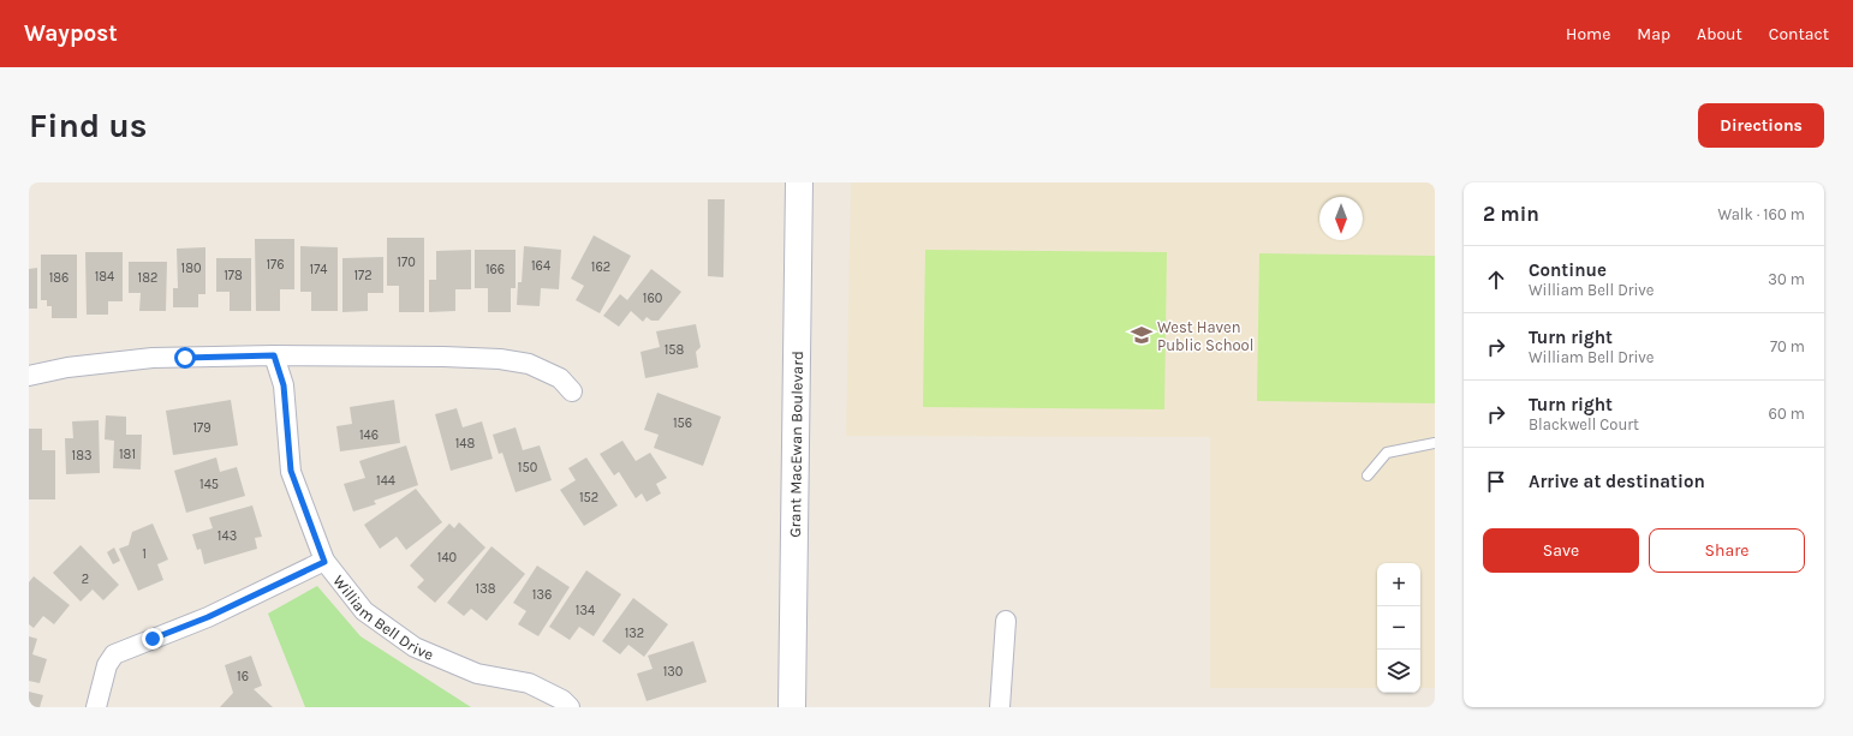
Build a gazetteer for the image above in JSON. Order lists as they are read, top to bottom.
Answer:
{
  "streets": {
    "main road": ["Grant MacEwan Boulevard"],
    "street": ["William Bell Drive"]
  },
  "places": {
    "school or university": ["West Haven Public School"]
  },
  "house_numbers": [
    "170",
    "176",
    "164",
    "162",
    "180",
    "174",
    "166",
    "178",
    "172",
    "184",
    "186",
    "182",
    "160",
    "158",
    "156",
    "179",
    "146",
    "148",
    "181",
    "183",
    "150",
    "144",
    "145",
    "152",
    "143",
    "1",
    "140",
    "2",
    "138",
    "136",
    "134",
    "132",
    "130",
    "16"
  ],
  "north": "bottom",
  "page": {
    "header": "Waypost",
    "nav": [
      "Home",
      "Map",
      "About",
      "Contact"
    ],
    "buttons": [
      "Directions",
      ["Save", "Share"]
    ],
    "title": "Find us",
    "heading": ["2 min", "Walk · 160 m"],
    "list": [
      ["Continue", "William Bell Drive", "30 m"],
      ["Turn right", "William Bell Drive", "70 m"],
      ["Turn right", "Blackwell Court", "60 m"],
      "Arrive at destination"
    ],
    "map_buttons": ["+", "−"]
  }
}
